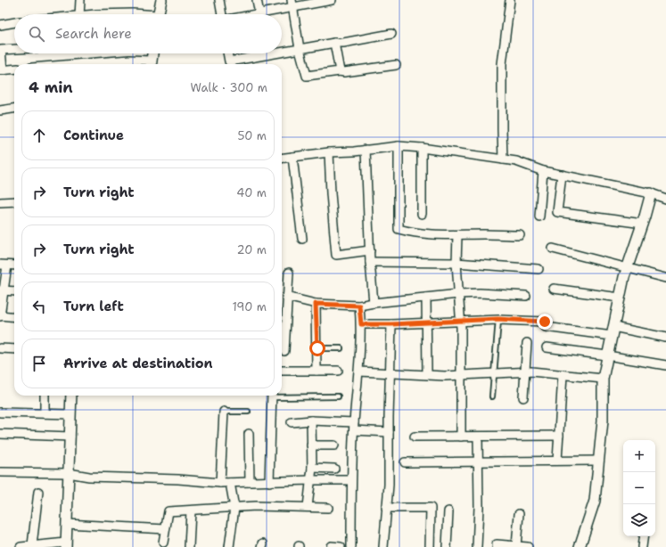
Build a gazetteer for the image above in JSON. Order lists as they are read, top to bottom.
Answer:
{
  "page": {
    "search": "Search here",
    "heading": ["4 min", "Walk · 300 m"],
    "list": [
      ["Continue", "50 m"],
      ["Turn right", "40 m"],
      ["Turn right", "20 m"],
      ["Turn left", "190 m"],
      "Arrive at destination"
    ],
    "map_buttons": ["+", "−"]
  }
}
